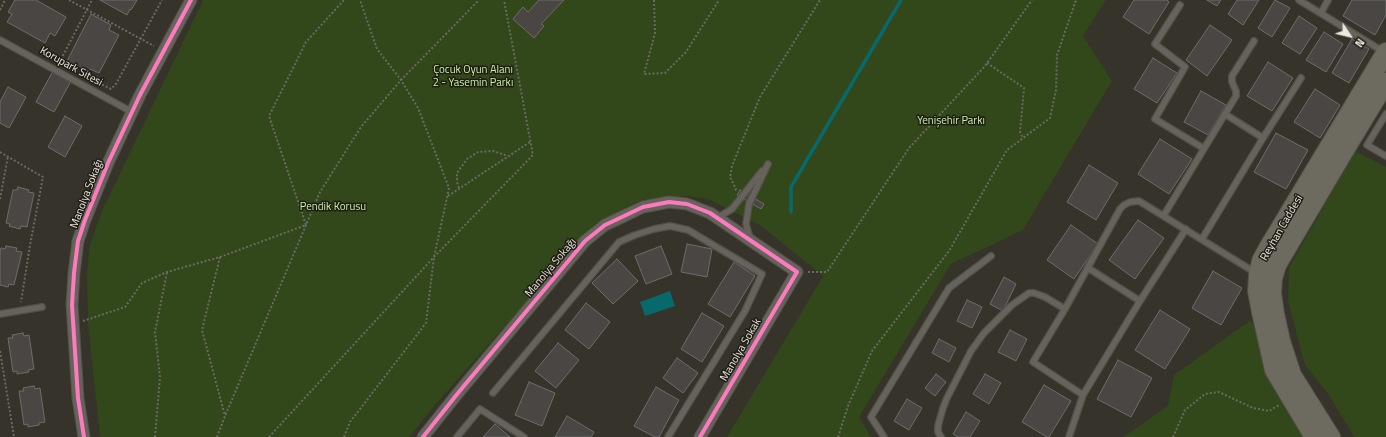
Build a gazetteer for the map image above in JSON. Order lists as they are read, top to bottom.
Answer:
{
  "streets": {
    "main road": ["Reyhan Caddesi"],
    "street": ["Manolya Sokağı", "Manolya Sokak"],
    "lane": ["Korupark Sitesi"]
  },
  "crossings": [
    ["Korupark Sitesi", "Manolya Sokağı"],
    ["Manolya Sokağı", "Manolya Sokak"]
  ],
  "parks": ["Çocuk Oyun Alanı 2 - Yasemin Parkı", "Yenişehir Parkı", "Pendik Korusu"],
  "north": "bottom right"
}
